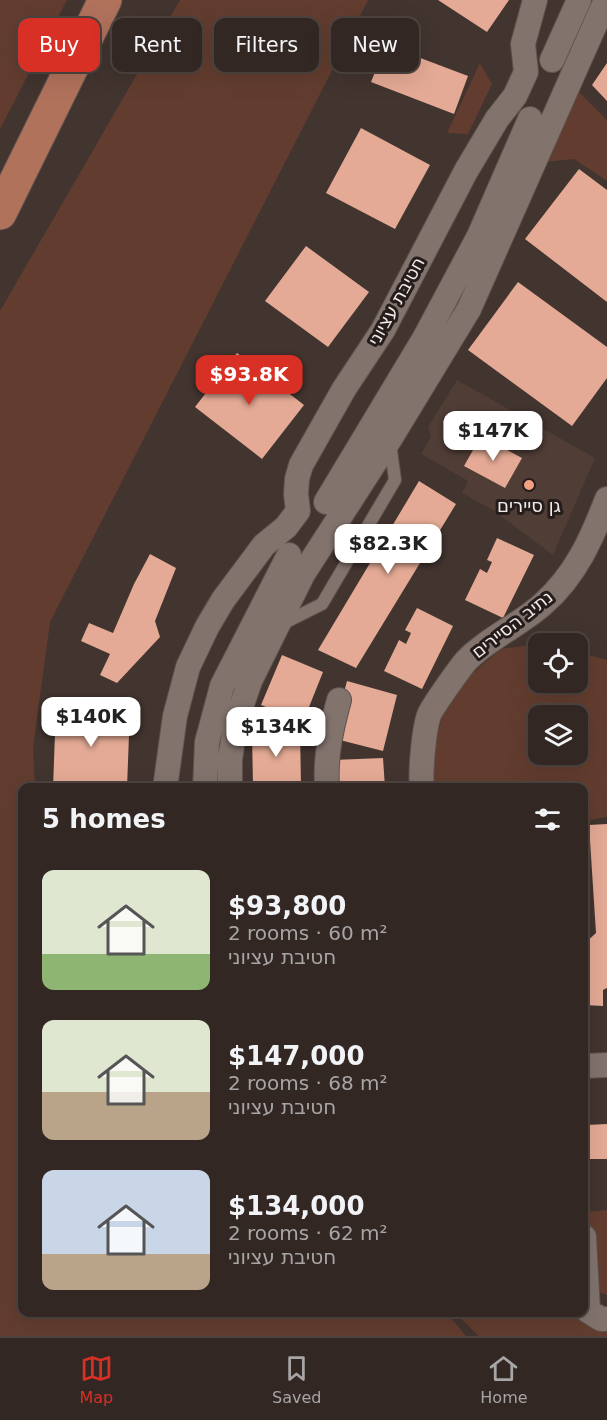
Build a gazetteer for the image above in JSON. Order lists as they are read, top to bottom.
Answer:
{
  "streets": {
    "street": ["חטיבת עציוני", "נתיב הסיירים"]
  },
  "places": ["גן סיירים"],
  "page": {
    "chip": [
      "Buy",
      "Rent",
      "Filters",
      "New"
    ],
    "price": [
      "$93.8K",
      "$147K",
      "$82.3K",
      "$140K",
      "$134K"
    ],
    "heading": "5 homes",
    "list": [
      {
        "name": "$93,800",
        "note": "2 rooms · 60 m² · חטיבת עציוני"
      },
      {
        "name": "$147,000",
        "note": "2 rooms · 68 m² · חטיבת עציוני"
      },
      {
        "name": "$134,000",
        "note": "2 rooms · 62 m² · חטיבת עציוני"
      }
    ],
    "tabs": ["Map", "Saved", "Home"]
  }
}
